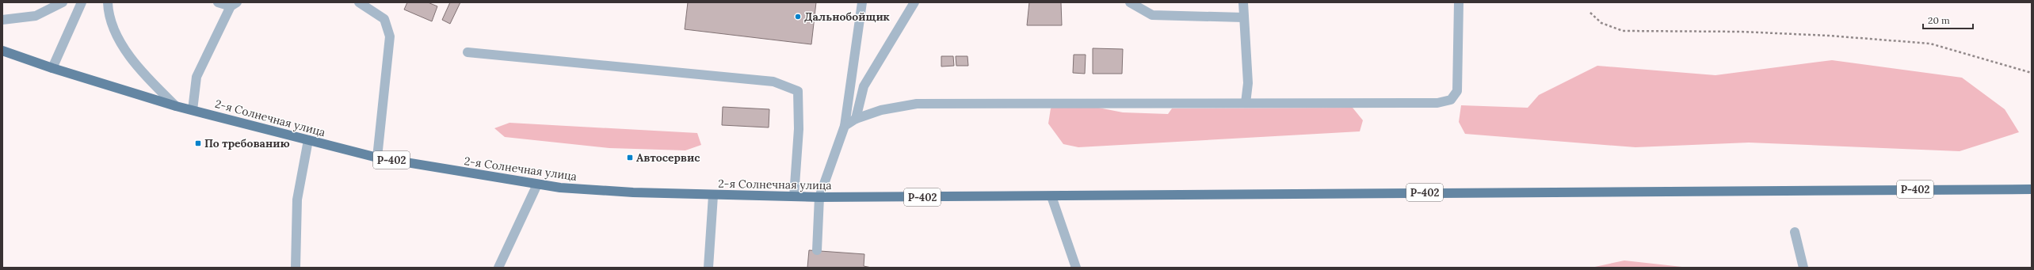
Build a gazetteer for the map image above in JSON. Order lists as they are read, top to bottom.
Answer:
{
  "streets": {
    "main road": ["2-я Солнечная улица", "Р-402"]
  },
  "crossings": [
    ["2-я Солнечная улица", "Р-402"]
  ],
  "places": {
    "other": ["Дальнобойщик"],
    "transit": ["По требованию", "Автосервис"]
  },
  "scale_bar": "20 m"
}
